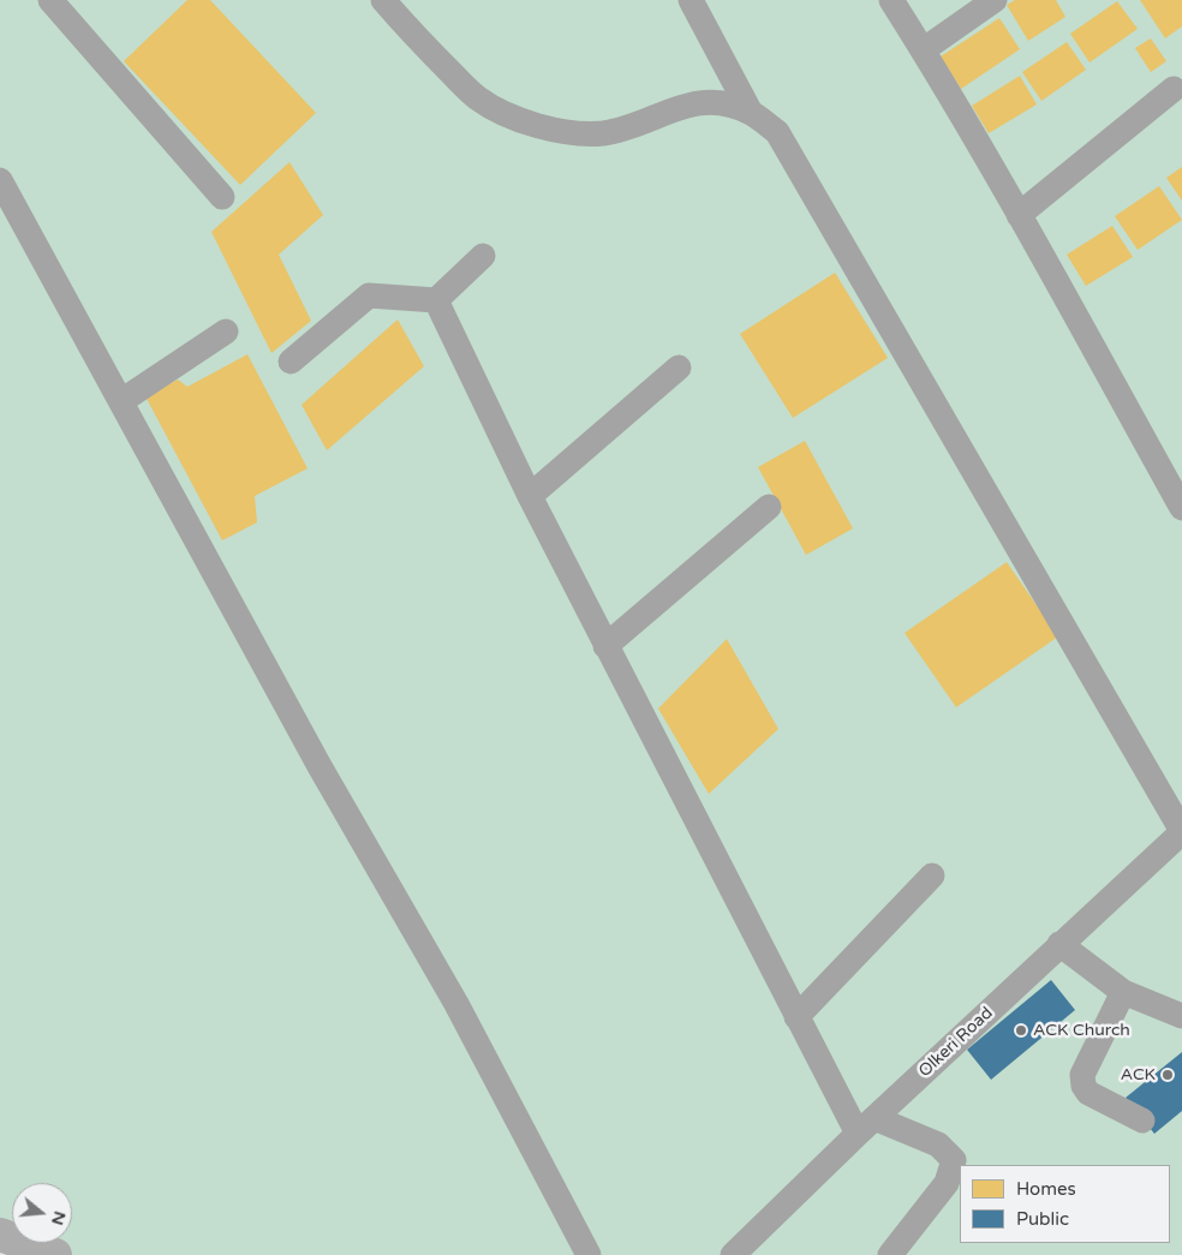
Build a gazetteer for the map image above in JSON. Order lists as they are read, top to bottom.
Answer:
{
  "streets": {
    "street": ["Olkeri Road"]
  },
  "places": ["ACK Church", "ACK"],
  "legend": ["Homes", "Public"],
  "north": "right"
}
